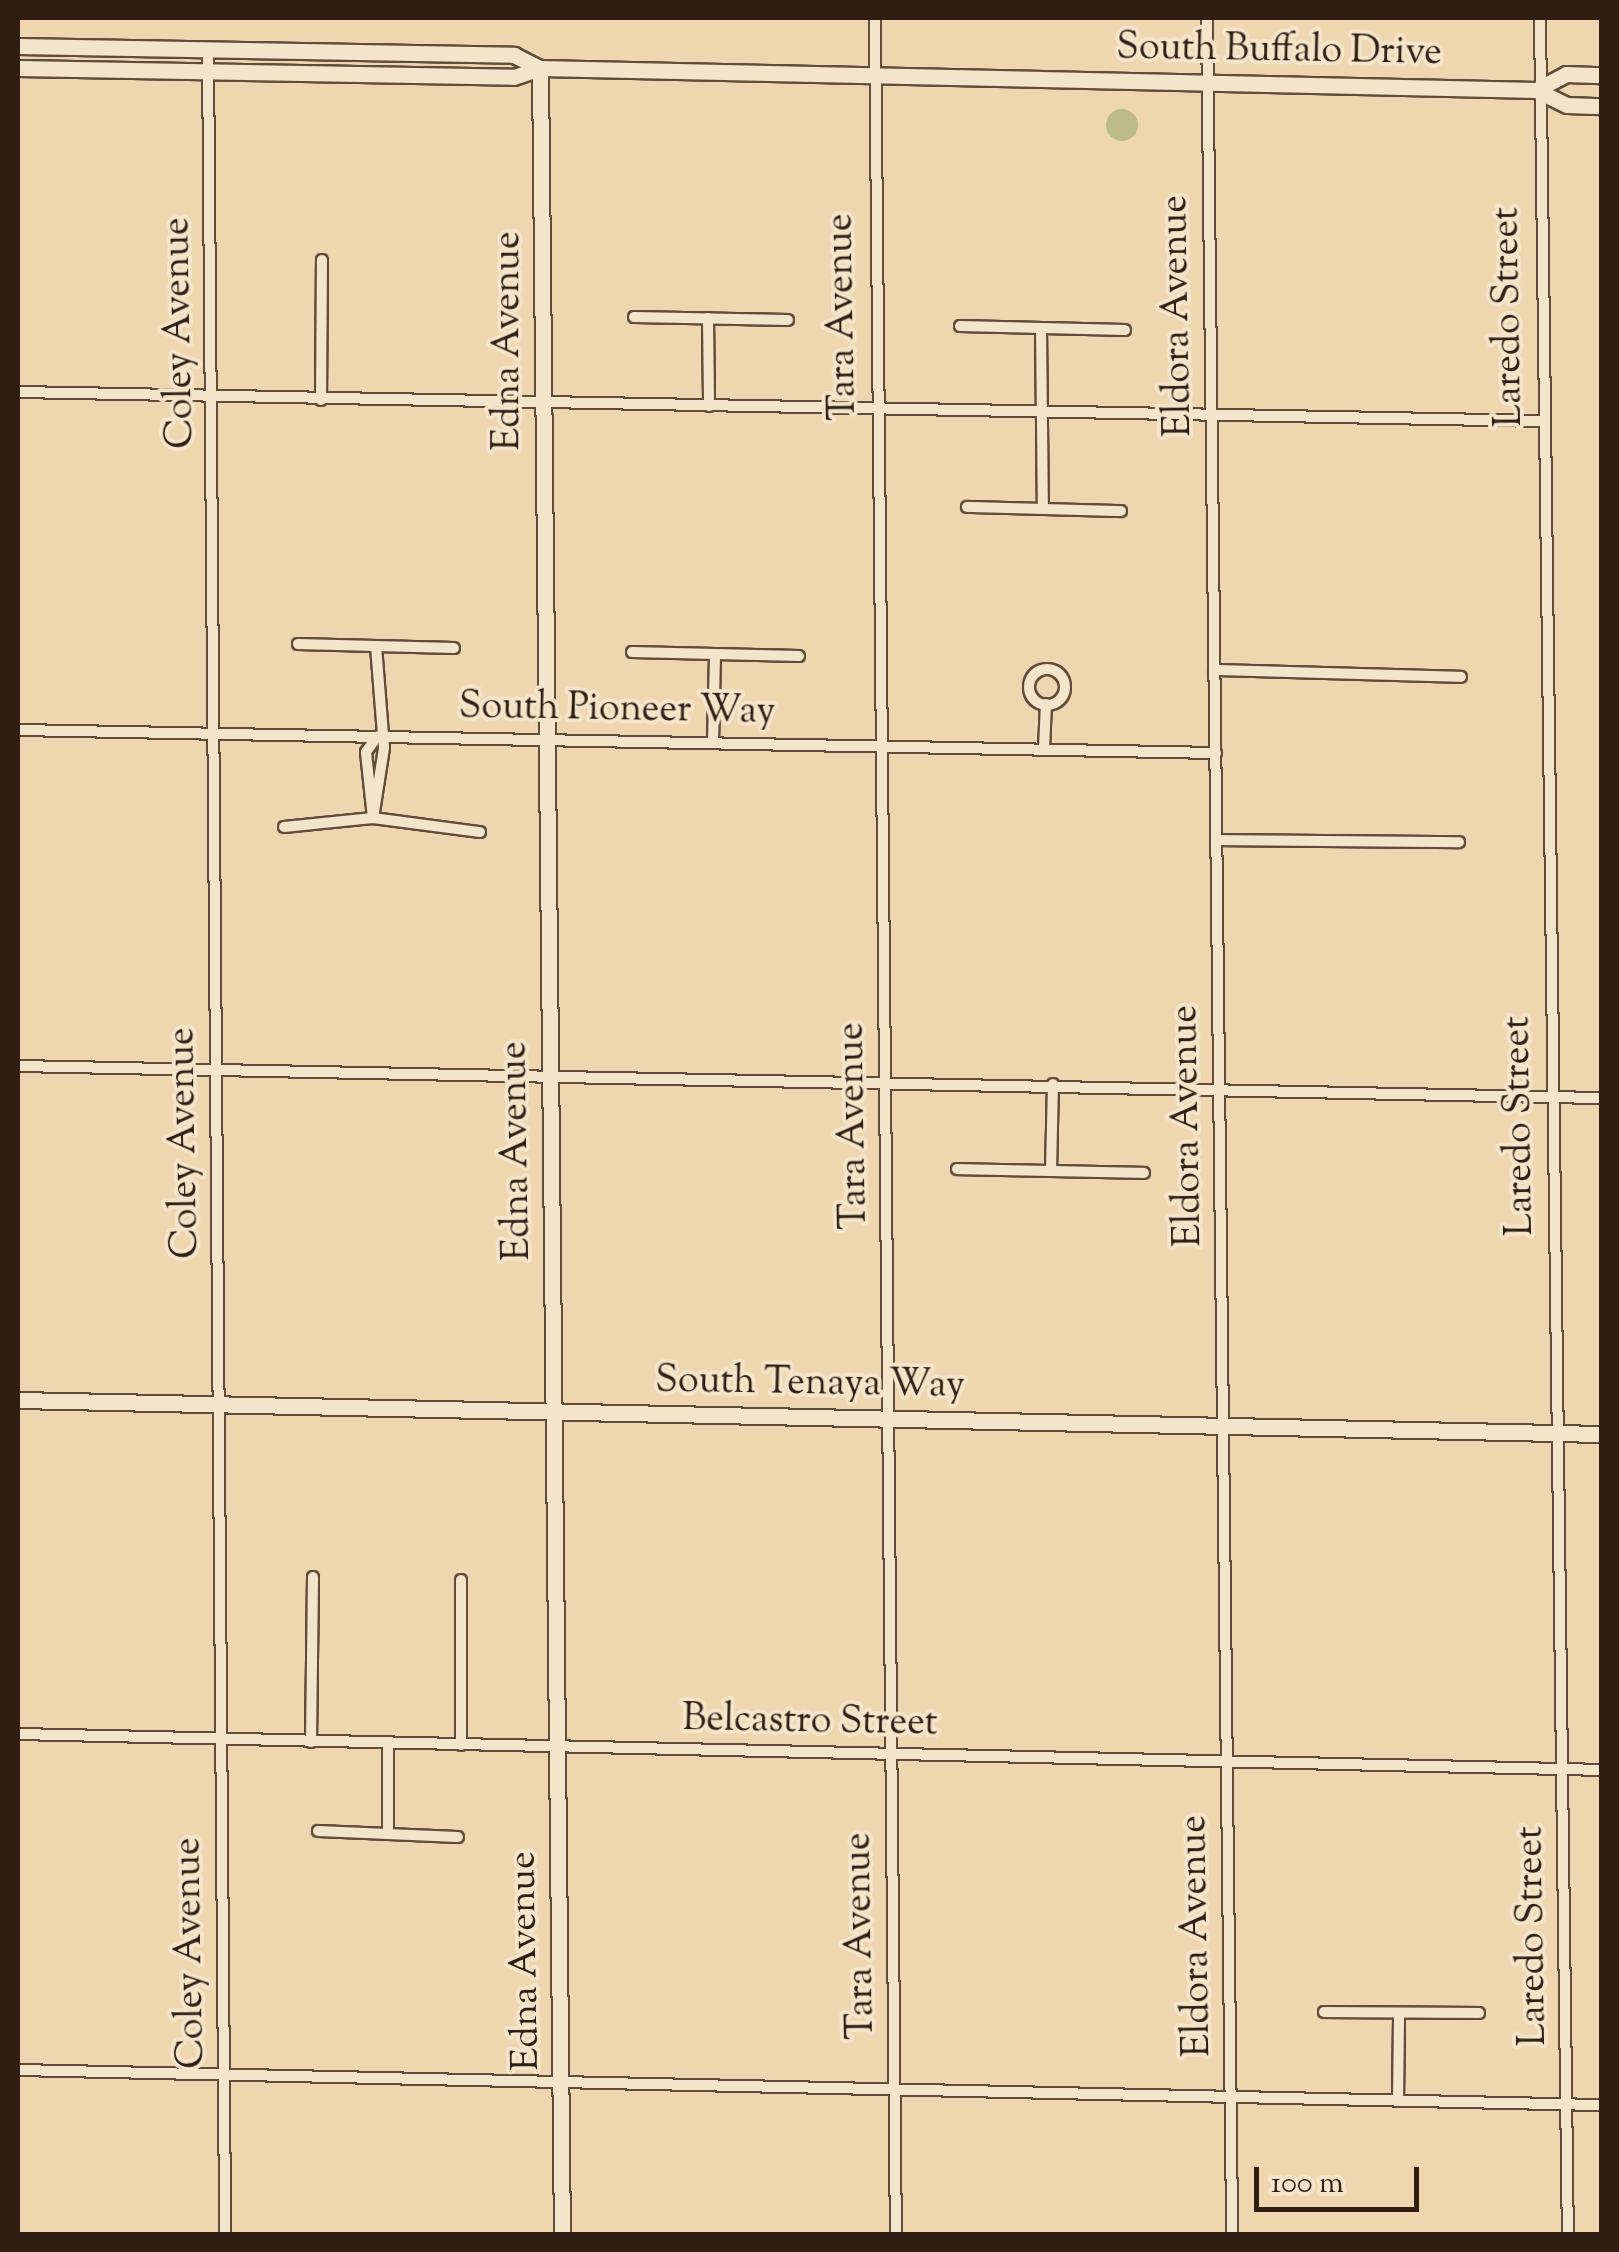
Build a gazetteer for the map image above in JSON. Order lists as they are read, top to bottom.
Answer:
{
  "streets": {
    "street": [
      "South Buffalo Drive",
      "Eldora Avenue",
      "Tara Avenue",
      "Laredo Street",
      "Coley Avenue",
      "Edna Avenue",
      "South Pioneer Way",
      "South Tenaya Way",
      "Belcastro Street"
    ]
  },
  "crossings": [
    ["South Buffalo Drive", "Eldora Avenue"],
    ["South Buffalo Drive", "Tara Avenue"],
    ["South Buffalo Drive", "Laredo Street"],
    ["South Buffalo Drive", "Coley Avenue"],
    ["South Buffalo Drive", "Edna Avenue"],
    ["Eldora Avenue", "South Pioneer Way"],
    ["Eldora Avenue", "South Tenaya Way"],
    ["Eldora Avenue", "Belcastro Street"],
    ["Tara Avenue", "South Pioneer Way"],
    ["Tara Avenue", "South Tenaya Way"],
    ["Tara Avenue", "Belcastro Street"],
    ["Laredo Street", "South Tenaya Way"],
    ["Laredo Street", "Belcastro Street"],
    ["Coley Avenue", "South Pioneer Way"],
    ["Coley Avenue", "South Tenaya Way"],
    ["Coley Avenue", "Belcastro Street"],
    ["Edna Avenue", "South Pioneer Way"],
    ["Edna Avenue", "South Tenaya Way"],
    ["Edna Avenue", "Belcastro Street"]
  ],
  "scale_bar": "100 m"
}
